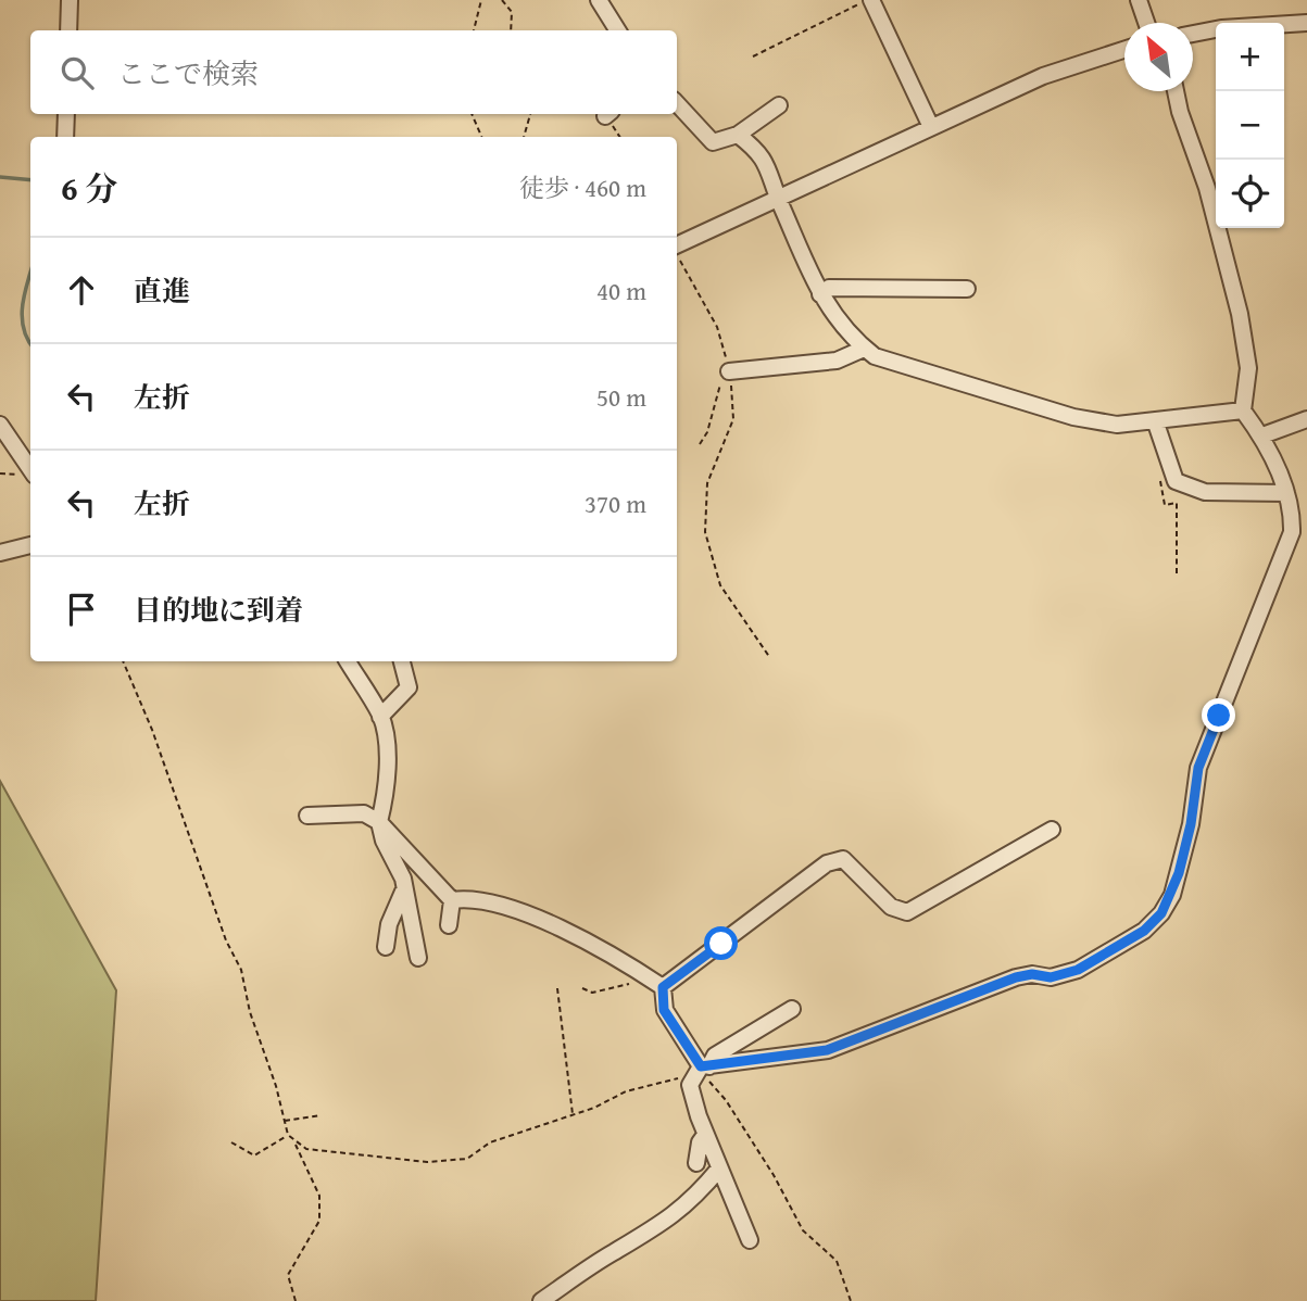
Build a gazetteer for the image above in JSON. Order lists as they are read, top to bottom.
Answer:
{
  "north": "top left",
  "page": {
    "map_buttons": ["+", "−"],
    "search": "ここで検索",
    "heading": ["6 分", "徒歩 · 460 m"],
    "list": [
      ["直進", "40 m"],
      ["左折", "50 m"],
      ["左折", "370 m"],
      "目的地に到着"
    ]
  }
}
